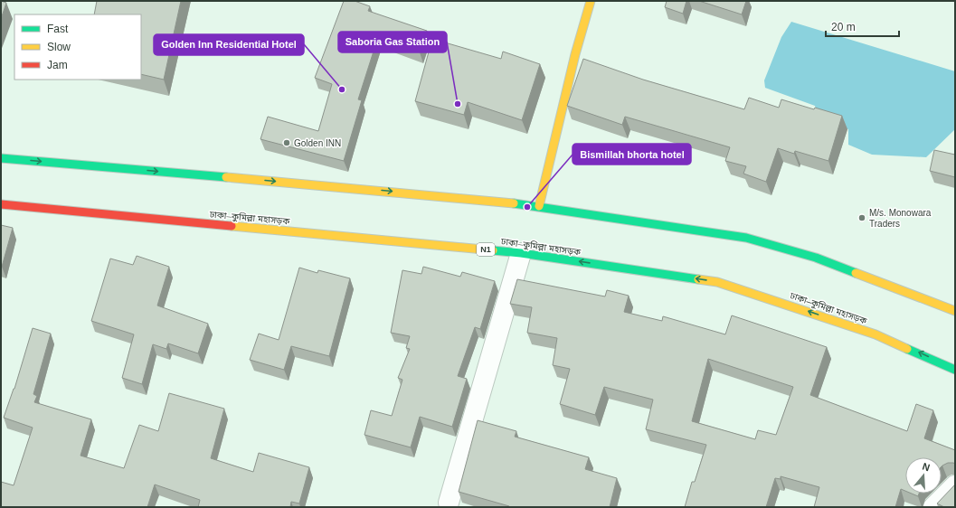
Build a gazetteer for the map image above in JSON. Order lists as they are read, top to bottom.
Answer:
{
  "streets": {
    "main road": ["ঢাকা–কুমিল্লা মহাসড়ক", "N1"]
  },
  "places": [
    "Golden Inn Residential Hotel",
    "Saboria Gas Station",
    "Golden INN",
    "Bismillah bhorta hotel",
    "M/s. Monowara Traders"
  ],
  "legend": ["Fast", "Slow", "Jam"],
  "scale_bar": "20 m",
  "north": "top"
}
